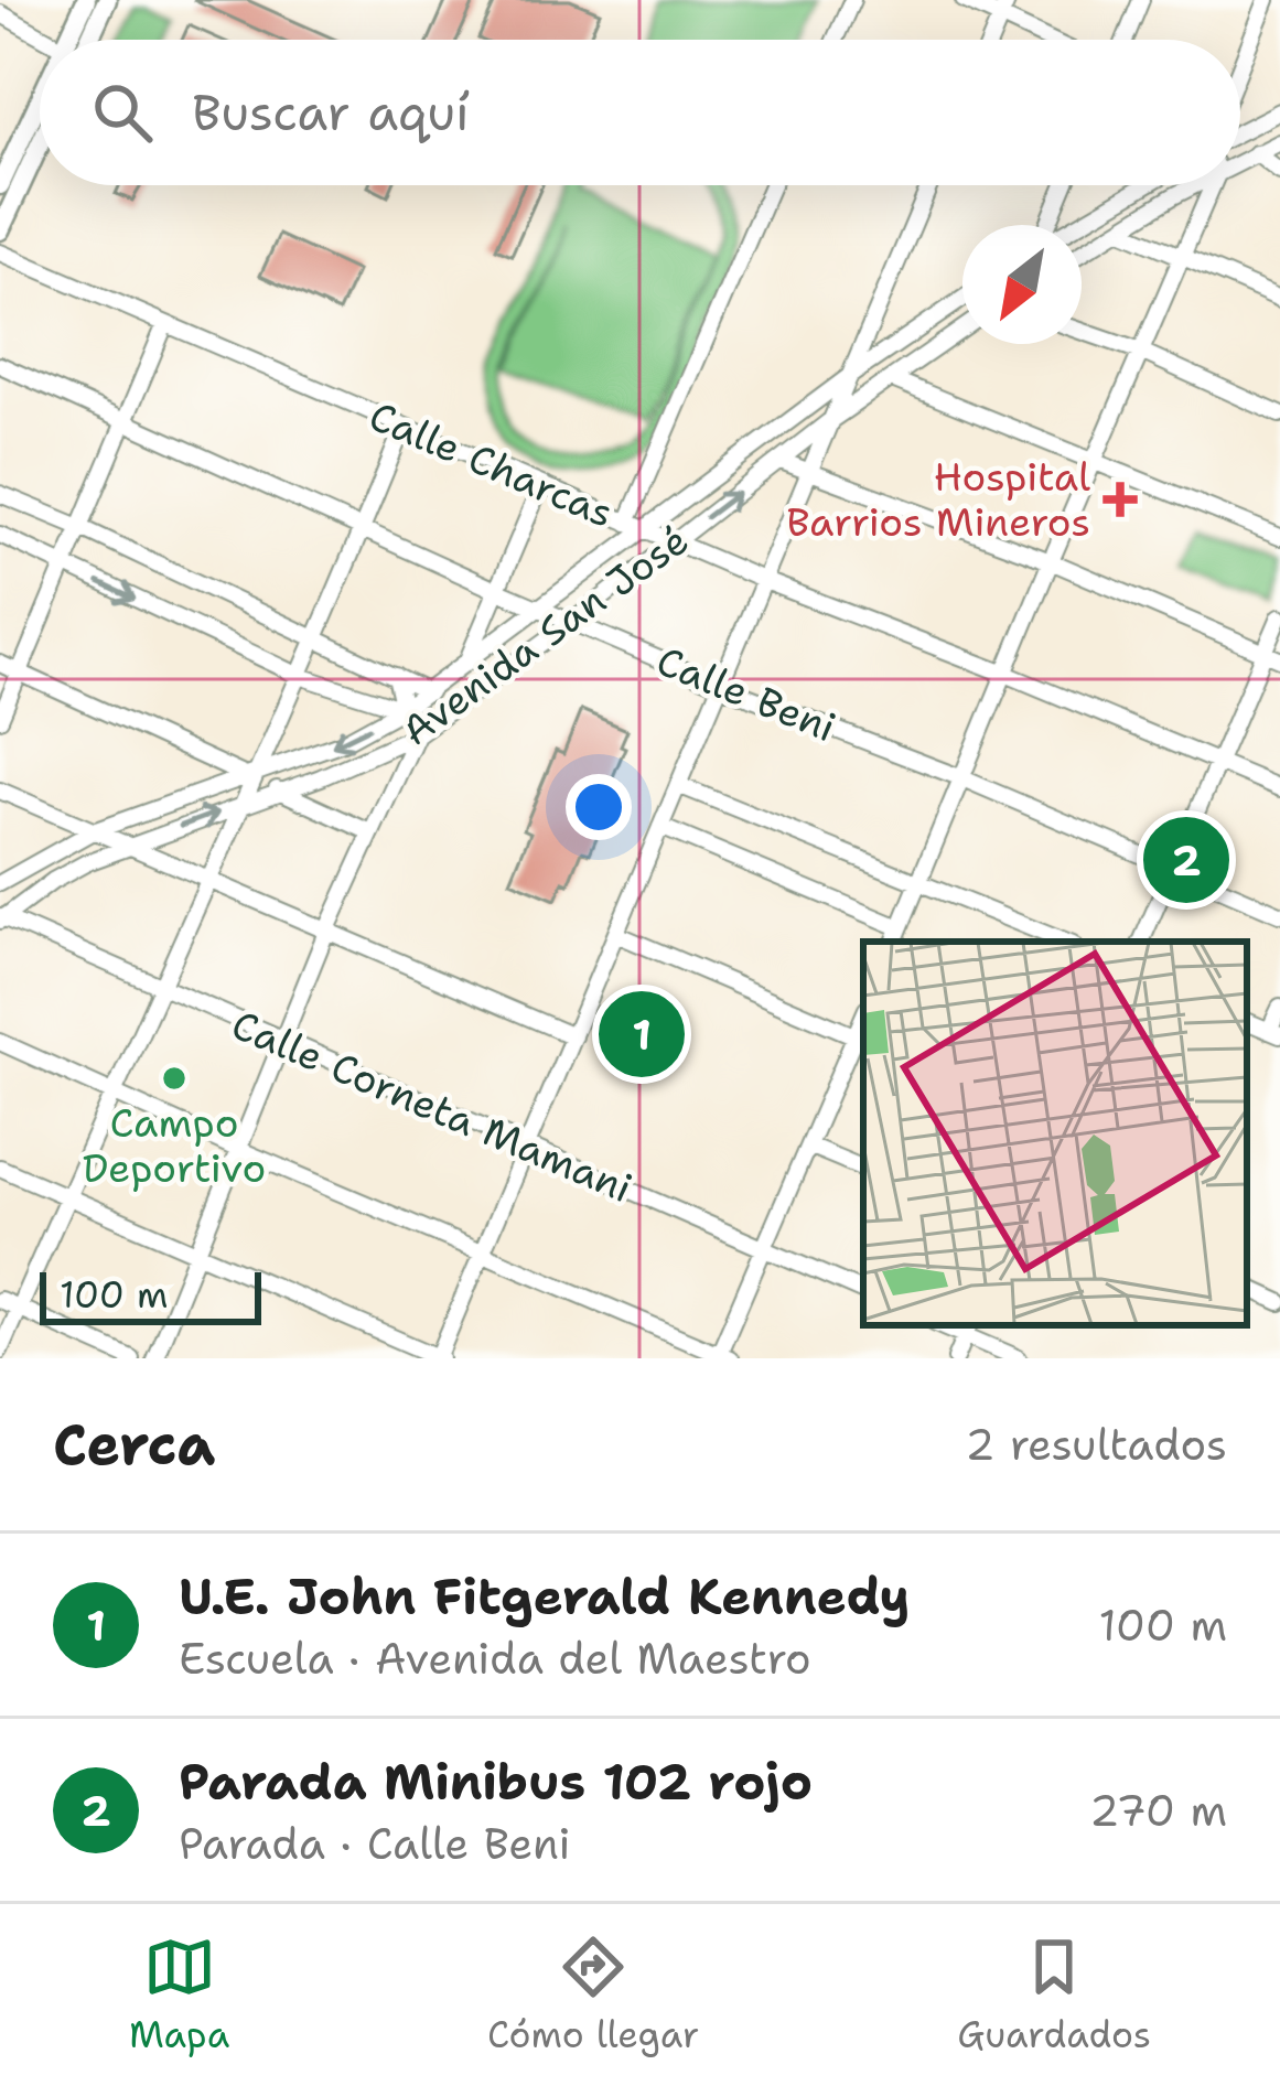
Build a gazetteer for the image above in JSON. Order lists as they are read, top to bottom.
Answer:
{
  "streets": {
    "street": [
      "Calle Charcas",
      "Avenida San José",
      "Calle Beni",
      "Calle Corneta Mamani"
    ]
  },
  "crossings": [
    ["Calle Charcas", "Avenida San José"],
    ["Avenida San José", "Calle Beni"],
    ["Avenida San José", "Calle Corneta Mamani"]
  ],
  "places": {
    "health": ["Hospital Barrios Mineros"],
    "other": ["Campo Deportivo"]
  },
  "scale_bar": "100 m",
  "north": "bottom left",
  "page": {
    "search": "Buscar aquí",
    "pins": ["2", "1"],
    "scale": "100 m",
    "heading": ["Cerca", "2 resultados"],
    "list": [
      {
        "mark": "1",
        "name": "U.E. John Fitgerald Kennedy",
        "note": "Escuela · Avenida del Maestro",
        "value": "100 m"
      },
      {
        "mark": "2",
        "name": "Parada Minibus 102 rojo",
        "note": "Parada · Calle Beni",
        "value": "270 m"
      }
    ],
    "nav": ["Mapa", "Cómo llegar", "Guardados"]
  }
}
